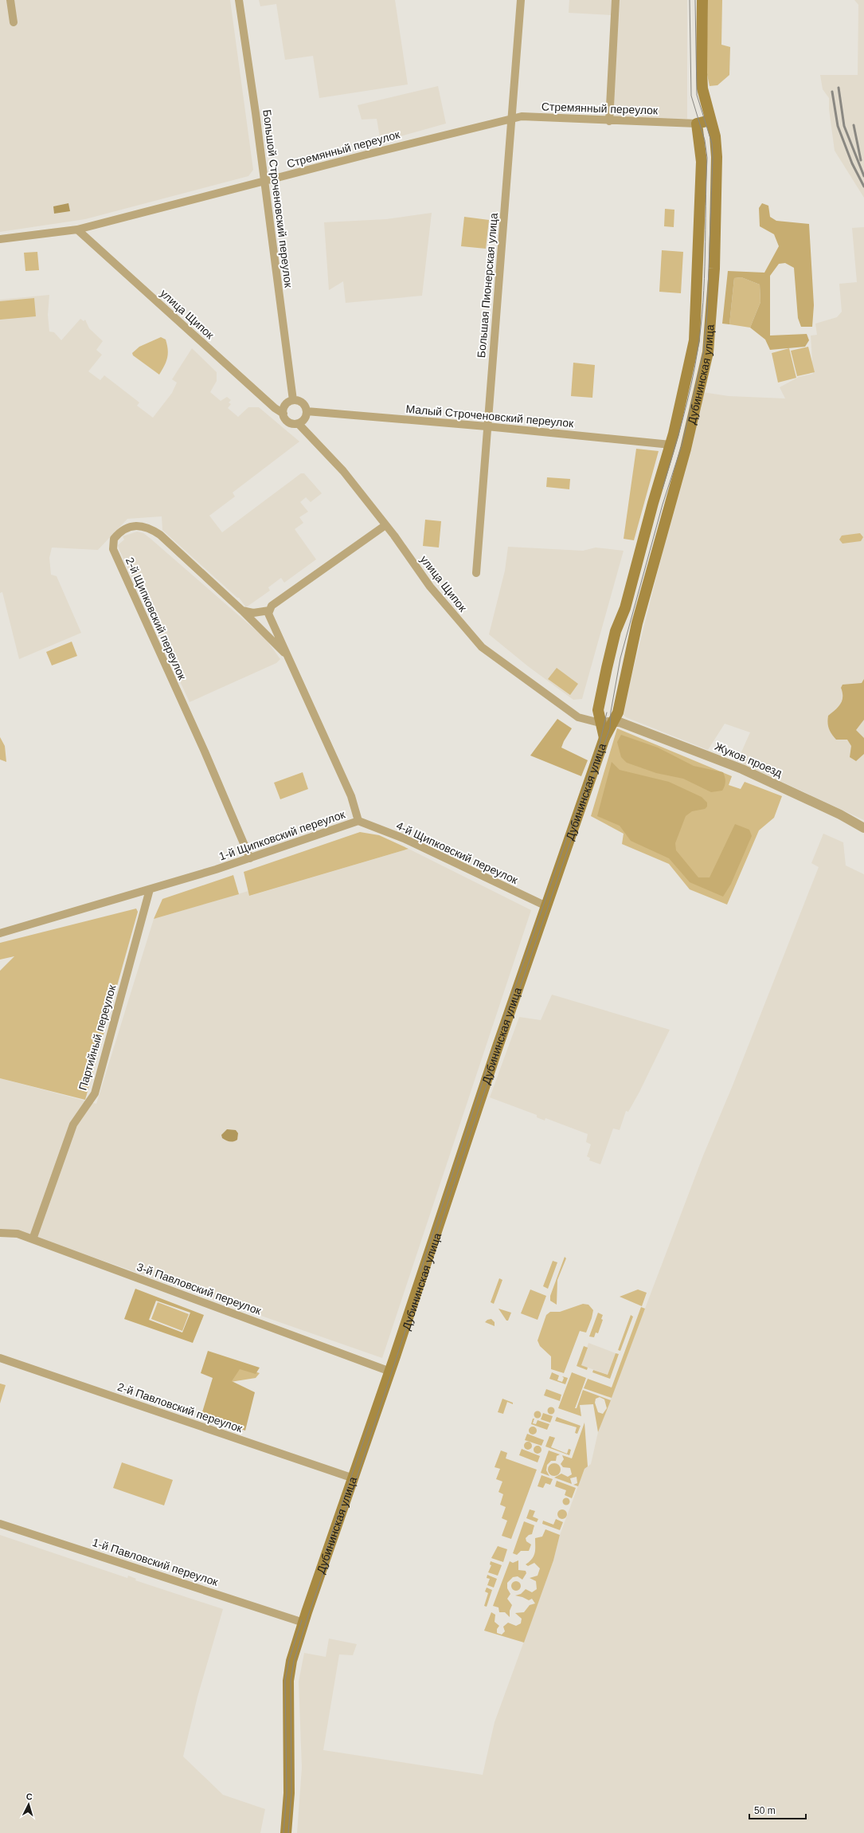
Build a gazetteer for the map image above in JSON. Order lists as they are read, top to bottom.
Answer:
{
  "streets": {
    "main road": ["Дубининская улица"],
    "street": [
      "Стремянный переулок",
      "Большой Строченовский переулок",
      "Большая Пионерская улица",
      "улица Щипок",
      "Малый Строченовский переулок",
      "2-й Щипковский переулок",
      "Жуков проезд",
      "1-й Щипковский переулок",
      "4-й Щипковский переулок",
      "Партийный переулок",
      "3-й Павловский переулок",
      "2-й Павловский переулок",
      "1-й Павловский переулок"
    ]
  },
  "crossings": [
    ["Стремянный переулок", "Большой Строченовский переулок"],
    ["Стремянный переулок", "Большая Пионерская улица"],
    ["Стремянный переулок", "улица Щипок"],
    ["Стремянный переулок", "Дубининская улица"],
    ["Большой Строченовский переулок", "улица Щипок"],
    ["Большой Строченовский переулок", "Малый Строченовский переулок"],
    ["Большая Пионерская улица", "Малый Строченовский переулок"],
    ["улица Щипок", "Дубининская улица"],
    ["улица Щипок", "Малый Строченовский переулок"],
    ["Дубининская улица", "Малый Строченовский переулок"],
    ["Дубининская улица", "Жуков проезд"],
    ["Дубининская улица", "4-й Щипковский переулок"],
    ["Дубининская улица", "3-й Павловский переулок"],
    ["Дубининская улица", "2-й Павловский переулок"],
    ["Дубининская улица", "1-й Павловский переулок"],
    ["2-й Щипковский переулок", "1-й Щипковский переулок"],
    ["1-й Щипковский переулок", "4-й Щипковский переулок"],
    ["1-й Щипковский переулок", "Партийный переулок"],
    ["Партийный переулок", "3-й Павловский переулок"]
  ],
  "scale_bar": "50 m",
  "north": "top"
}
